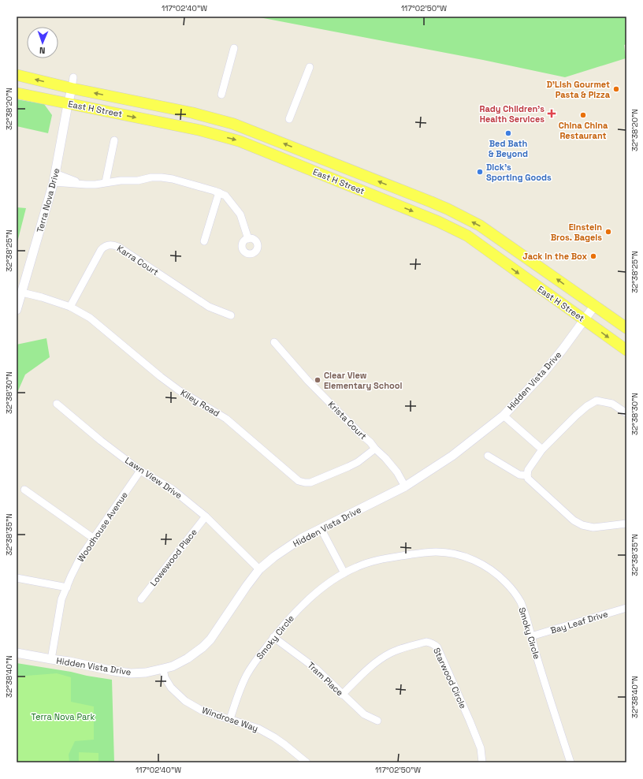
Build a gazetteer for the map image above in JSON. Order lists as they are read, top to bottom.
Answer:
{
  "streets": {
    "main road": ["East H Street"],
    "street": [
      "Terra Nova Drive",
      "Karra Court",
      "Hidden Vista Drive",
      "Kiley Road",
      "Krista Court",
      "Lawn View Drive",
      "Woodhouse Avenue",
      "Lowewood Place",
      "Bay Leaf Drive",
      "Smoky Circle",
      "Starwood Circle",
      "Tram Place",
      "Windrose Way"
    ]
  },
  "crossings": [
    ["East H Street", "Terra Nova Drive"],
    ["East H Street", "Hidden Vista Drive"],
    ["Terra Nova Drive", "Kiley Road"],
    ["Karra Court", "Kiley Road"],
    ["Hidden Vista Drive", "Krista Court"],
    ["Hidden Vista Drive", "Lawn View Drive"],
    ["Hidden Vista Drive", "Woodhouse Avenue"],
    ["Hidden Vista Drive", "Windrose Way"],
    ["Kiley Road", "Krista Court"],
    ["Lawn View Drive", "Woodhouse Avenue"],
    ["Lawn View Drive", "Lowewood Place"],
    ["Bay Leaf Drive", "Smoky Circle"],
    ["Smoky Circle", "Tram Place"],
    ["Smoky Circle", "Windrose Way"],
    ["Starwood Circle", "Tram Place"]
  ],
  "parks": ["Terra Nova Park"],
  "places": {
    "other": [
      "D'Lish Gourmet Pasta & Pizza",
      "China China Restaurant",
      "Bed Bath & Beyond",
      "Dick's Sporting Goods",
      "Einstein Bros. Bagels",
      "Jack in the Box",
      "Clear View Elementary School"
    ],
    "health": ["Rady Children's Health Services"]
  },
  "north": "bottom",
  "coordinates": [
    "117°02'40\"W",
    "117°02'50\"W",
    "32°38'20\"N",
    "32°38'25\"N",
    "32°38'30\"N",
    "32°38'35\"N",
    "32°38'40\"N"
  ]
}
